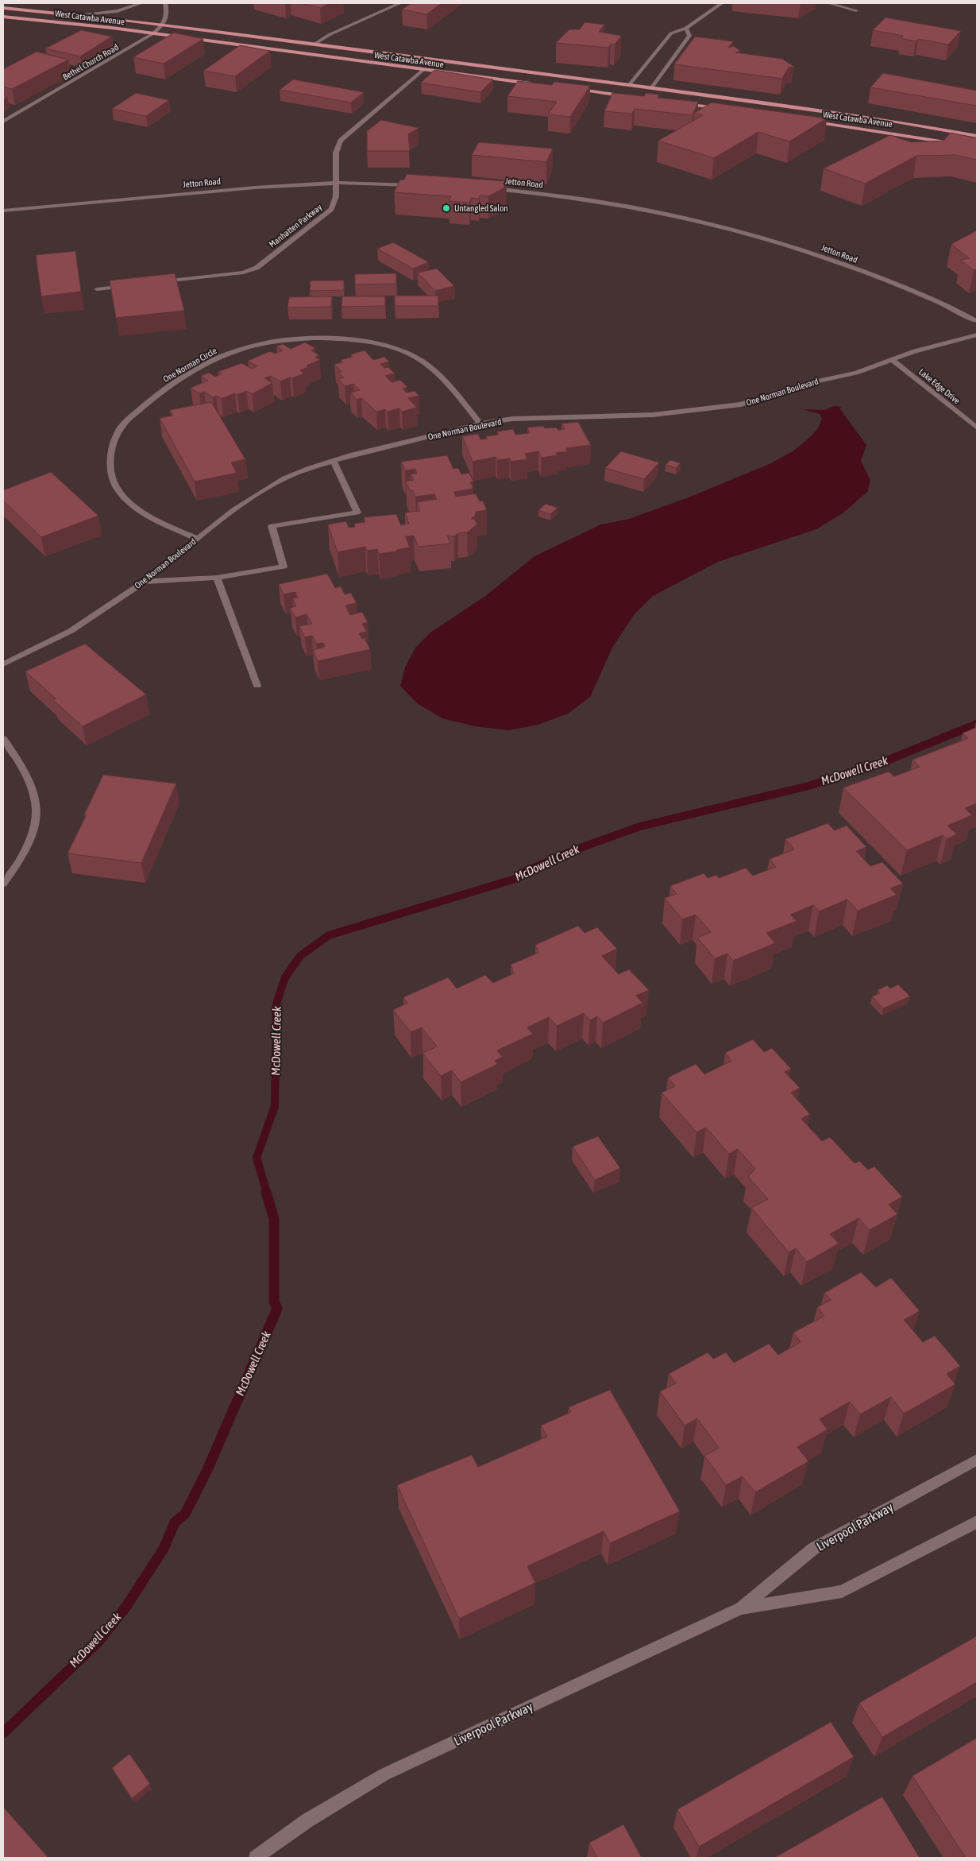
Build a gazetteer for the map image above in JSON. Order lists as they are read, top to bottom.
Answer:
{
  "streets": {
    "main road": ["West Catawba Avenue"],
    "street": [
      "Bethel Church Road",
      "Jetton Road",
      "Manhatten Parkway",
      "One Norman Circle",
      "Lake Edge Drive",
      "One Norman Boulevard",
      "Liverpool Parkway"
    ]
  },
  "crossings": [
    ["West Catawba Avenue", "Bethel Church Road"],
    ["West Catawba Avenue", "Manhatten Parkway"],
    ["Jetton Road", "Manhatten Parkway"],
    ["One Norman Circle", "One Norman Boulevard"],
    ["Lake Edge Drive", "One Norman Boulevard"]
  ],
  "water": ["McDowell Creek"],
  "places": ["Untangled Salon"]
}
